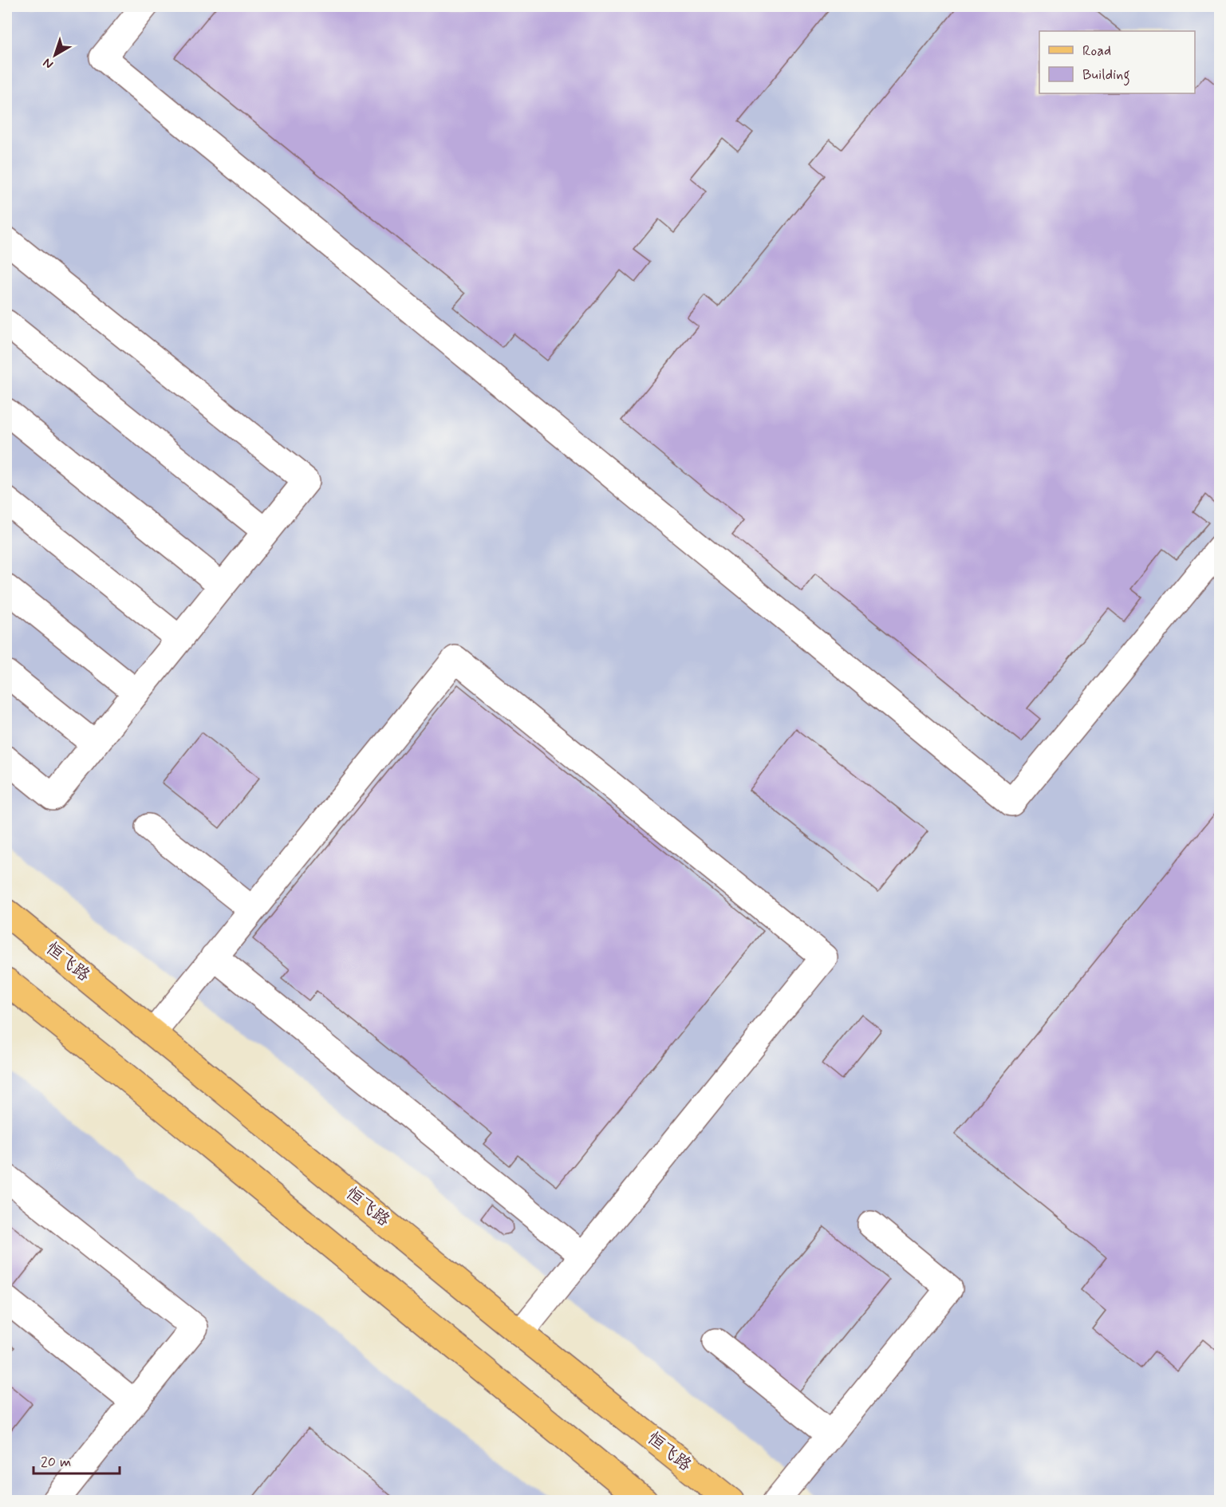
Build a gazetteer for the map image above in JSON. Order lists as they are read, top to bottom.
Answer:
{
  "streets": {
    "main road": ["恒飞路"]
  },
  "legend": ["Road", "Building"],
  "scale_bar": "20 m",
  "north": "bottom left"
}
